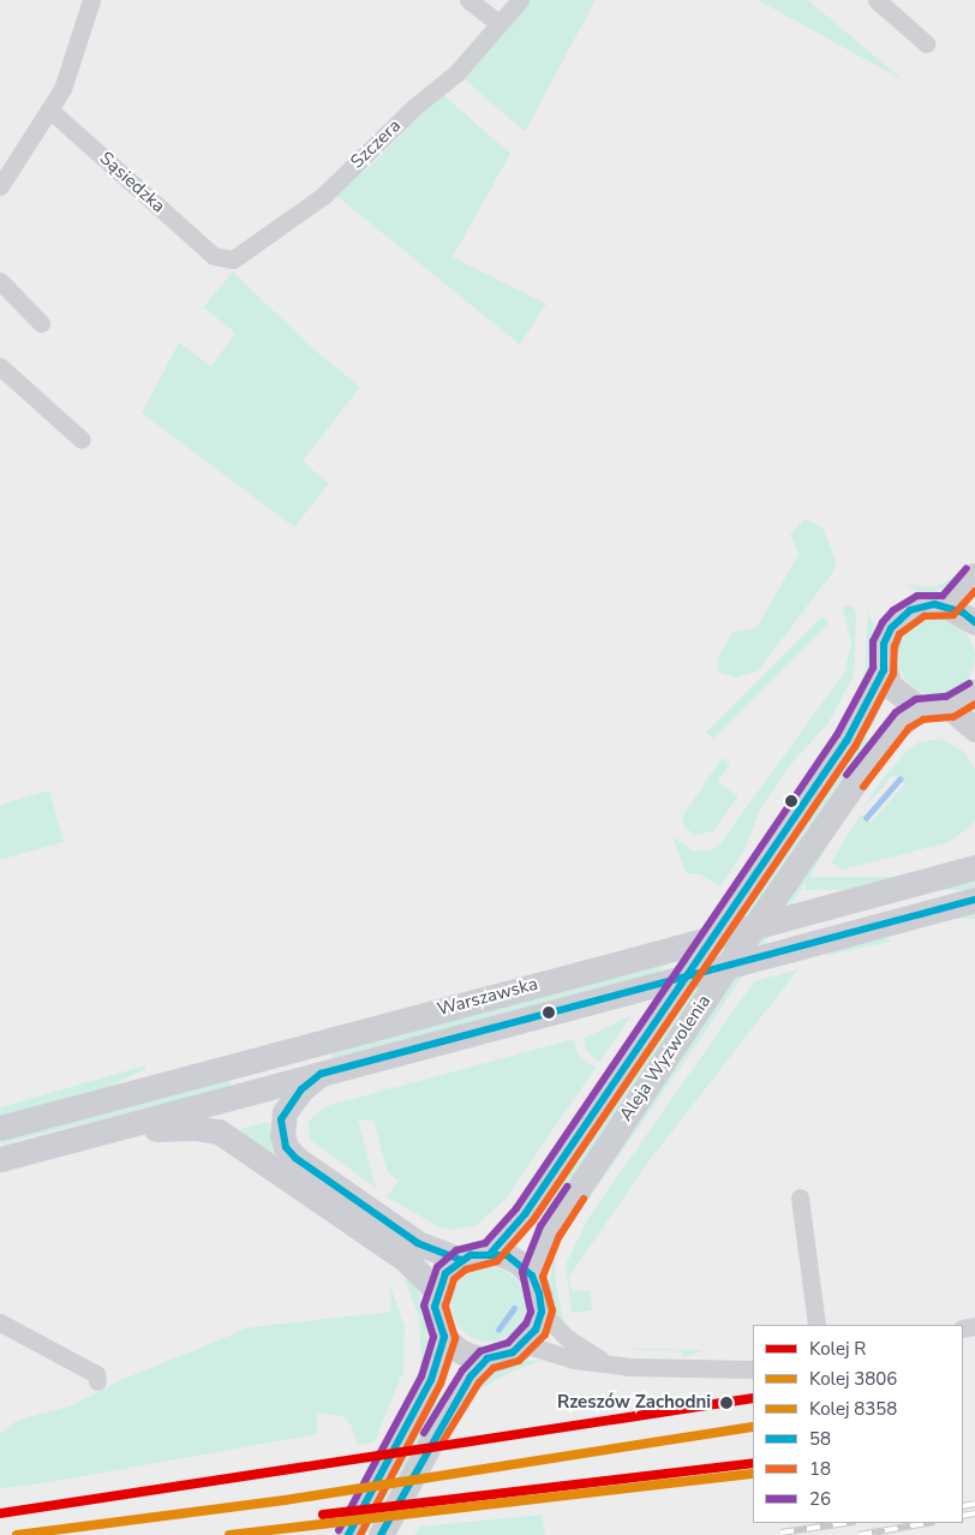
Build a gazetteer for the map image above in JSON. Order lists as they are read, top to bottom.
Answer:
{
  "streets": {
    "main road": ["Warszawska", "Aleja Wyzwolenia"],
    "street": ["Szczera", "Sąsiedzka"]
  },
  "crossings": [
    ["Szczera", "Sąsiedzka"]
  ],
  "places": ["Rzeszów Zachodni"],
  "lines": [
    "transit line 26",
    "transit line 18",
    "transit line 58",
    "rail line R",
    "rail line 3806",
    "rail line 8358"
  ],
  "legend": [
    "Kolej R",
    "Kolej 3806",
    "Kolej 8358",
    "58",
    "18",
    "26"
  ]
}
